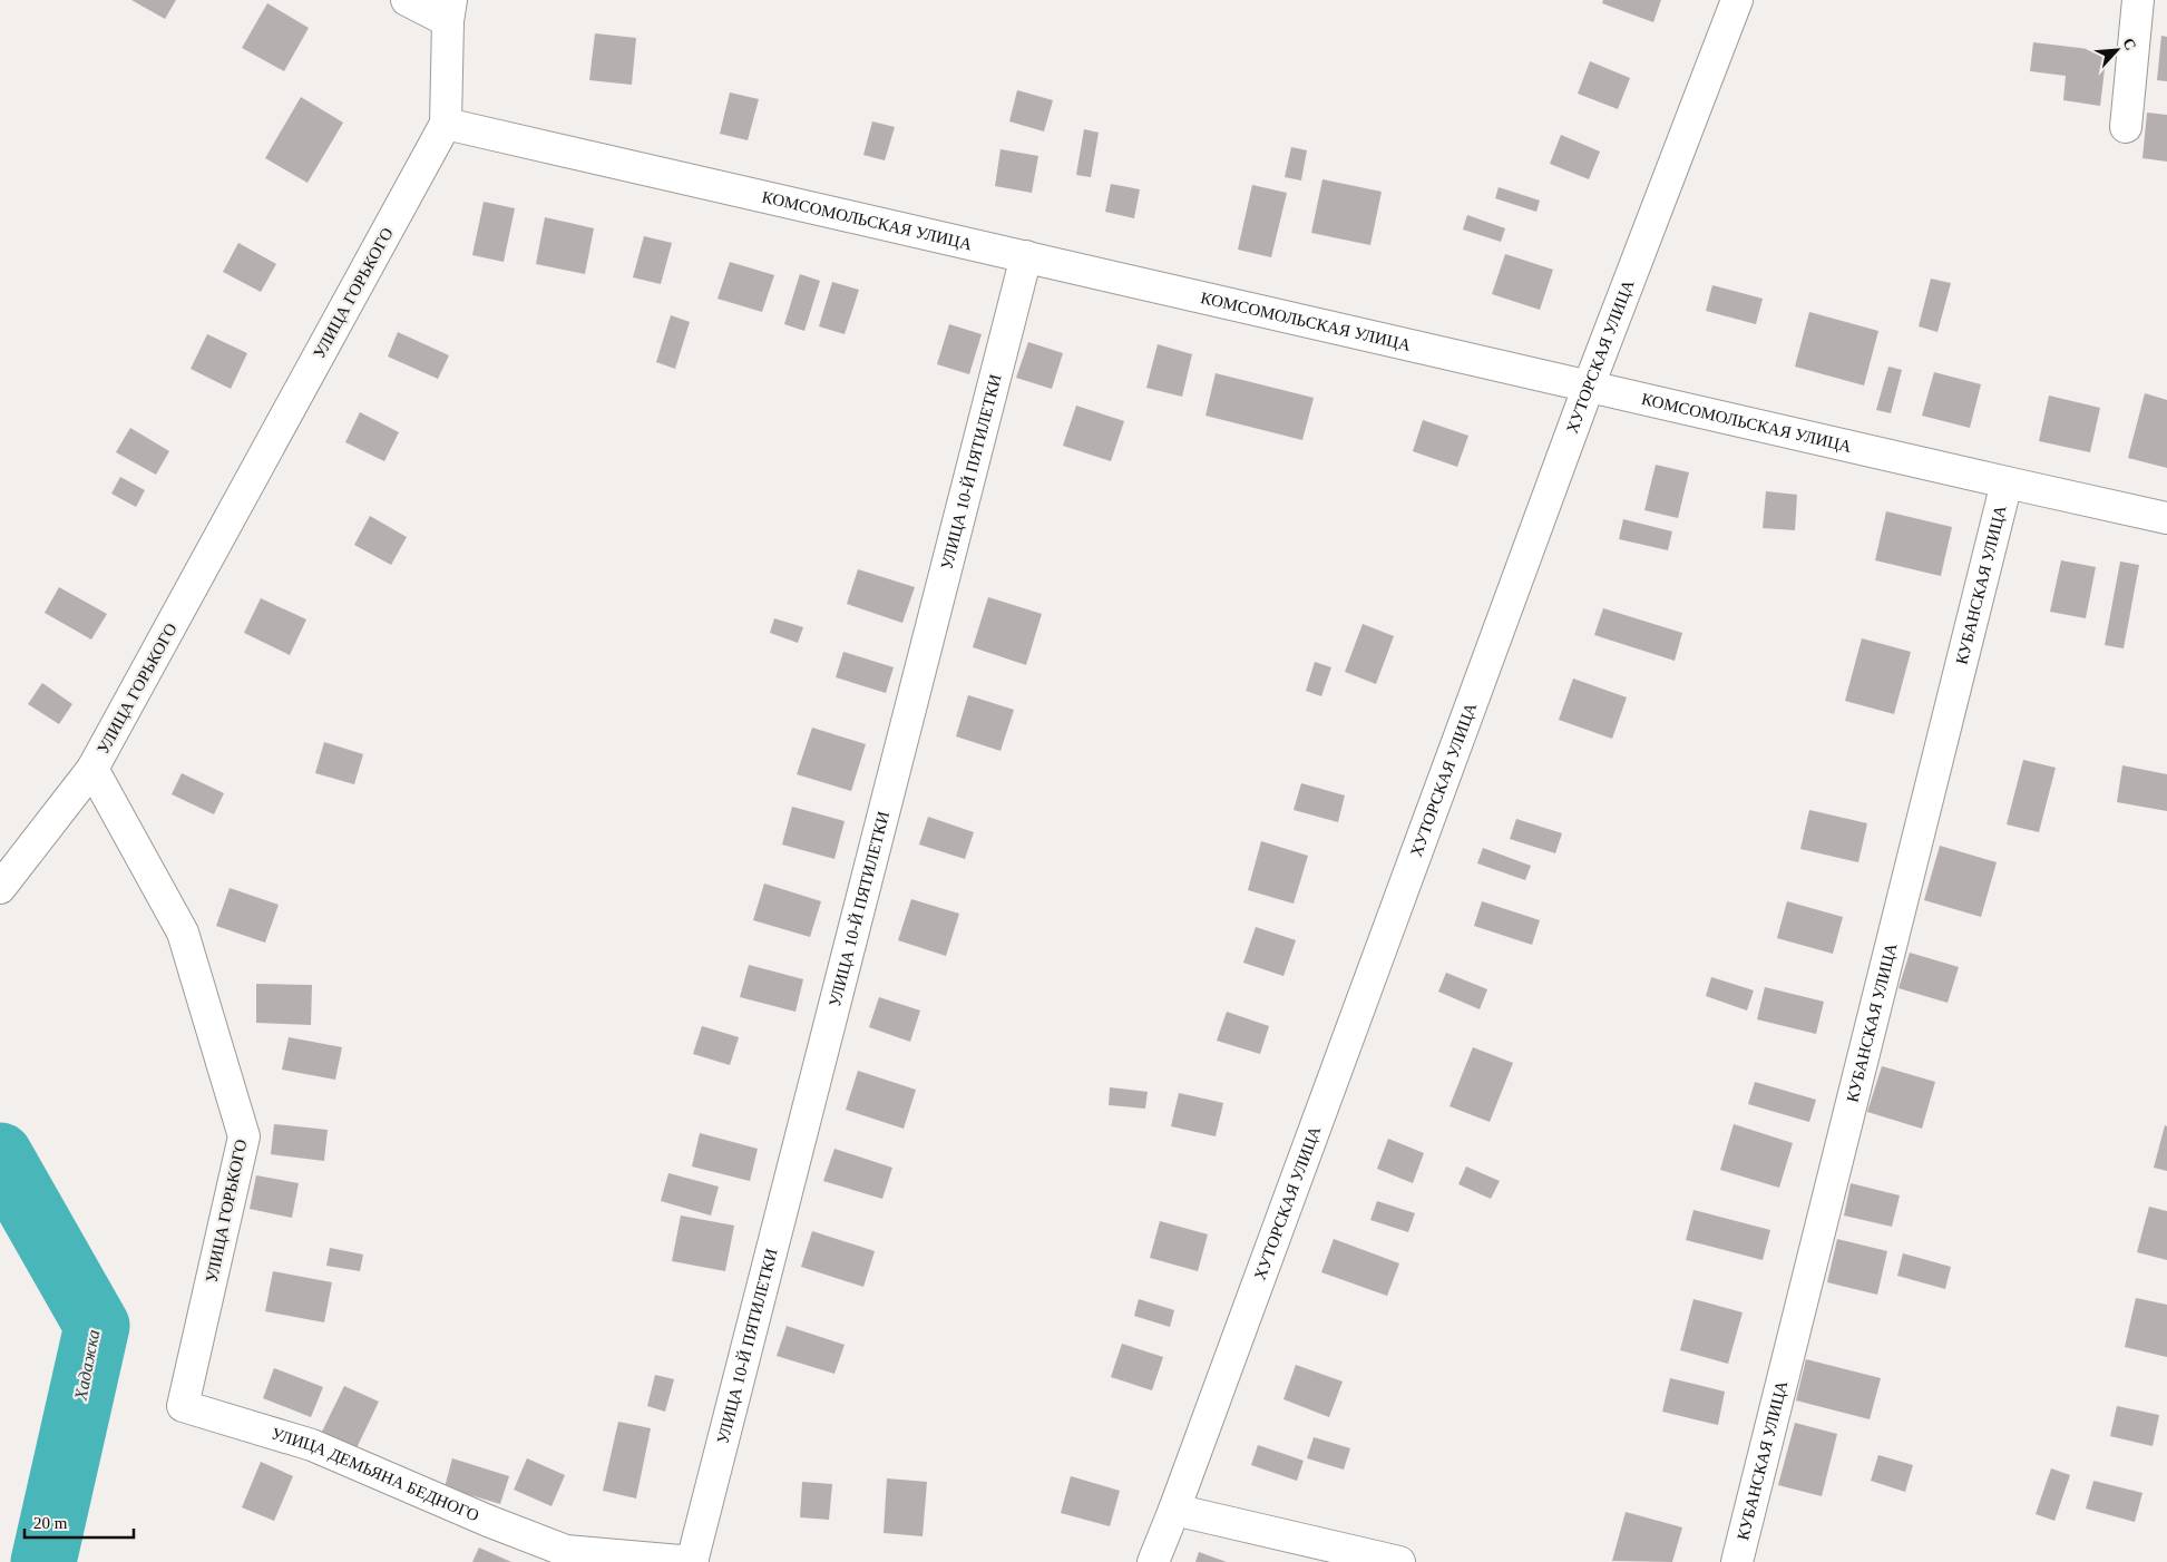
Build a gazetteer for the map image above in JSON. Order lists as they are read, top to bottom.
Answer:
{
  "streets": {
    "street": [
      "КОМСОМОЛЬСКАЯ УЛИЦА",
      "УЛИЦА ГОРЬКОГО",
      "ХУТОРСКАЯ УЛИЦА",
      "УЛИЦА 10-Й ПЯТИЛЕТКИ",
      "КУБАНСКАЯ УЛИЦА",
      "УЛИЦА ДЕМЬЯНА БЕДНОГО"
    ]
  },
  "crossings": [
    ["КОМСОМОЛЬСКАЯ УЛИЦА", "УЛИЦА ГОРЬКОГО"],
    ["КОМСОМОЛЬСКАЯ УЛИЦА", "ХУТОРСКАЯ УЛИЦА"],
    ["КОМСОМОЛЬСКАЯ УЛИЦА", "УЛИЦА 10-Й ПЯТИЛЕТКИ"],
    ["КОМСОМОЛЬСКАЯ УЛИЦА", "КУБАНСКАЯ УЛИЦА"],
    ["УЛИЦА ГОРЬКОГО", "УЛИЦА ДЕМЬЯНА БЕДНОГО"],
    ["УЛИЦА 10-Й ПЯТИЛЕТКИ", "УЛИЦА ДЕМЬЯНА БЕДНОГО"]
  ],
  "water": ["Хадажка"],
  "scale_bar": "20 m",
  "north": "top right"
}
